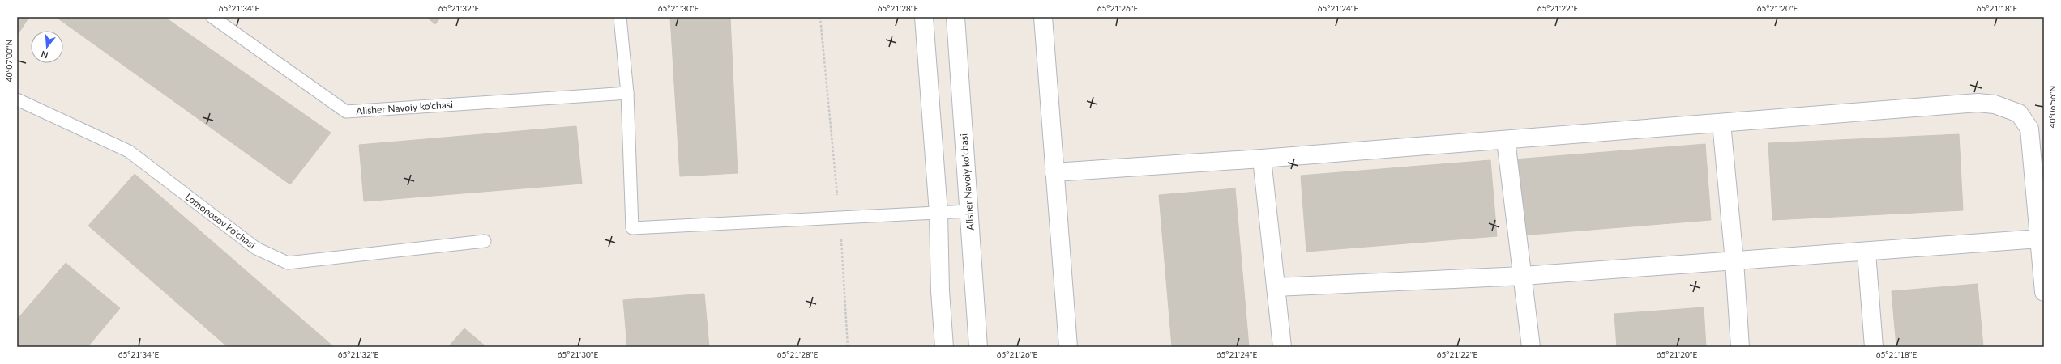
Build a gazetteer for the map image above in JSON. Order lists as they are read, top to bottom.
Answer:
{
  "streets": {
    "street": ["Alisher Navoiy ko'chasi"],
    "lane": ["Lomonosov ko'chasi"]
  },
  "north": "bottom",
  "coordinates": [
    "65°21'34\"E",
    "65°21'32\"E",
    "65°21'30\"E",
    "65°21'28\"E",
    "65°21'26\"E",
    "65°21'24\"E",
    "65°21'22\"E",
    "65°21'20\"E",
    "65°21'18\"E",
    "40°07'00\"N",
    "40°06'56\"N"
  ]
}
